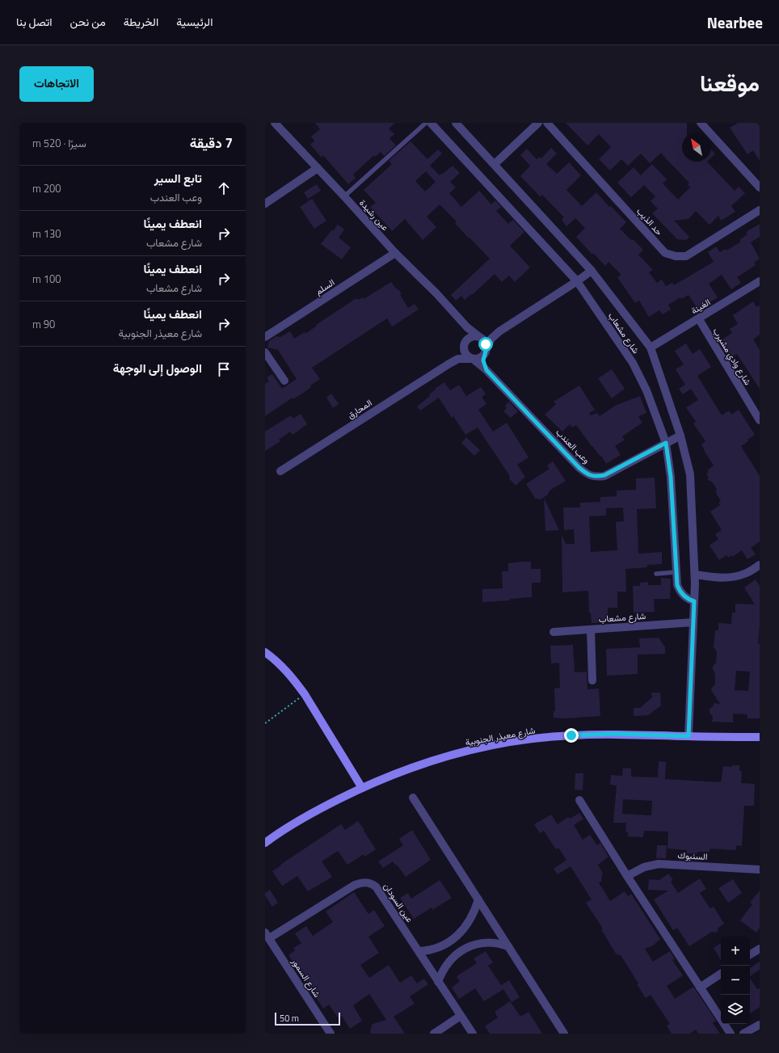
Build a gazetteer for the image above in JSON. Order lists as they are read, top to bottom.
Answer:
{
  "streets": {
    "street": [
      "عين رشيدة",
      "حد الذيب",
      "السلم",
      "الغينة",
      "شارع مشعاب",
      "شارع وادي مشيرب",
      "المحارق",
      "وعب العندب",
      "شارع معيذر الجنوبية",
      "السنبوك",
      "عين السودان",
      "شارع السمور"
    ]
  },
  "crossings": [
    ["عين رشيدة", "السلم"],
    ["عين رشيدة", "المحارق"],
    ["عين رشيدة", "وعب العندب"],
    ["الغينة", "شارع مشعاب"],
    ["الغينة", "شارع وادي مشيرب"],
    ["شارع مشعاب", "وعب العندب"],
    ["شارع مشعاب", "شارع معيذر الجنوبية"],
    ["المحارق", "وعب العندب"],
    ["عين السودان", "شارع السمور"]
  ],
  "scale_bar": "50 m",
  "north": "top left",
  "page": {
    "header": "Nearbee",
    "nav": [
      "الرئيسية",
      "الخريطة",
      "من نحن",
      "اتصل بنا"
    ],
    "title": "موقعنا",
    "buttons": "الاتجاهات",
    "heading": ["7 دقيقة", "سيرًا · 520 m"],
    "list": [
      ["تابع السير", "وعب العندب", "200 m"],
      ["انعطف يمينًا", "شارع مشعاب", "130 m"],
      ["انعطف يمينًا", "شارع مشعاب", "100 m"],
      ["انعطف يمينًا", "شارع معيذر الجنوبية", "90 m"],
      "الوصول إلى الوجهة"
    ],
    "map_buttons": ["+", "−"],
    "scale": "50 m"
  }
}
